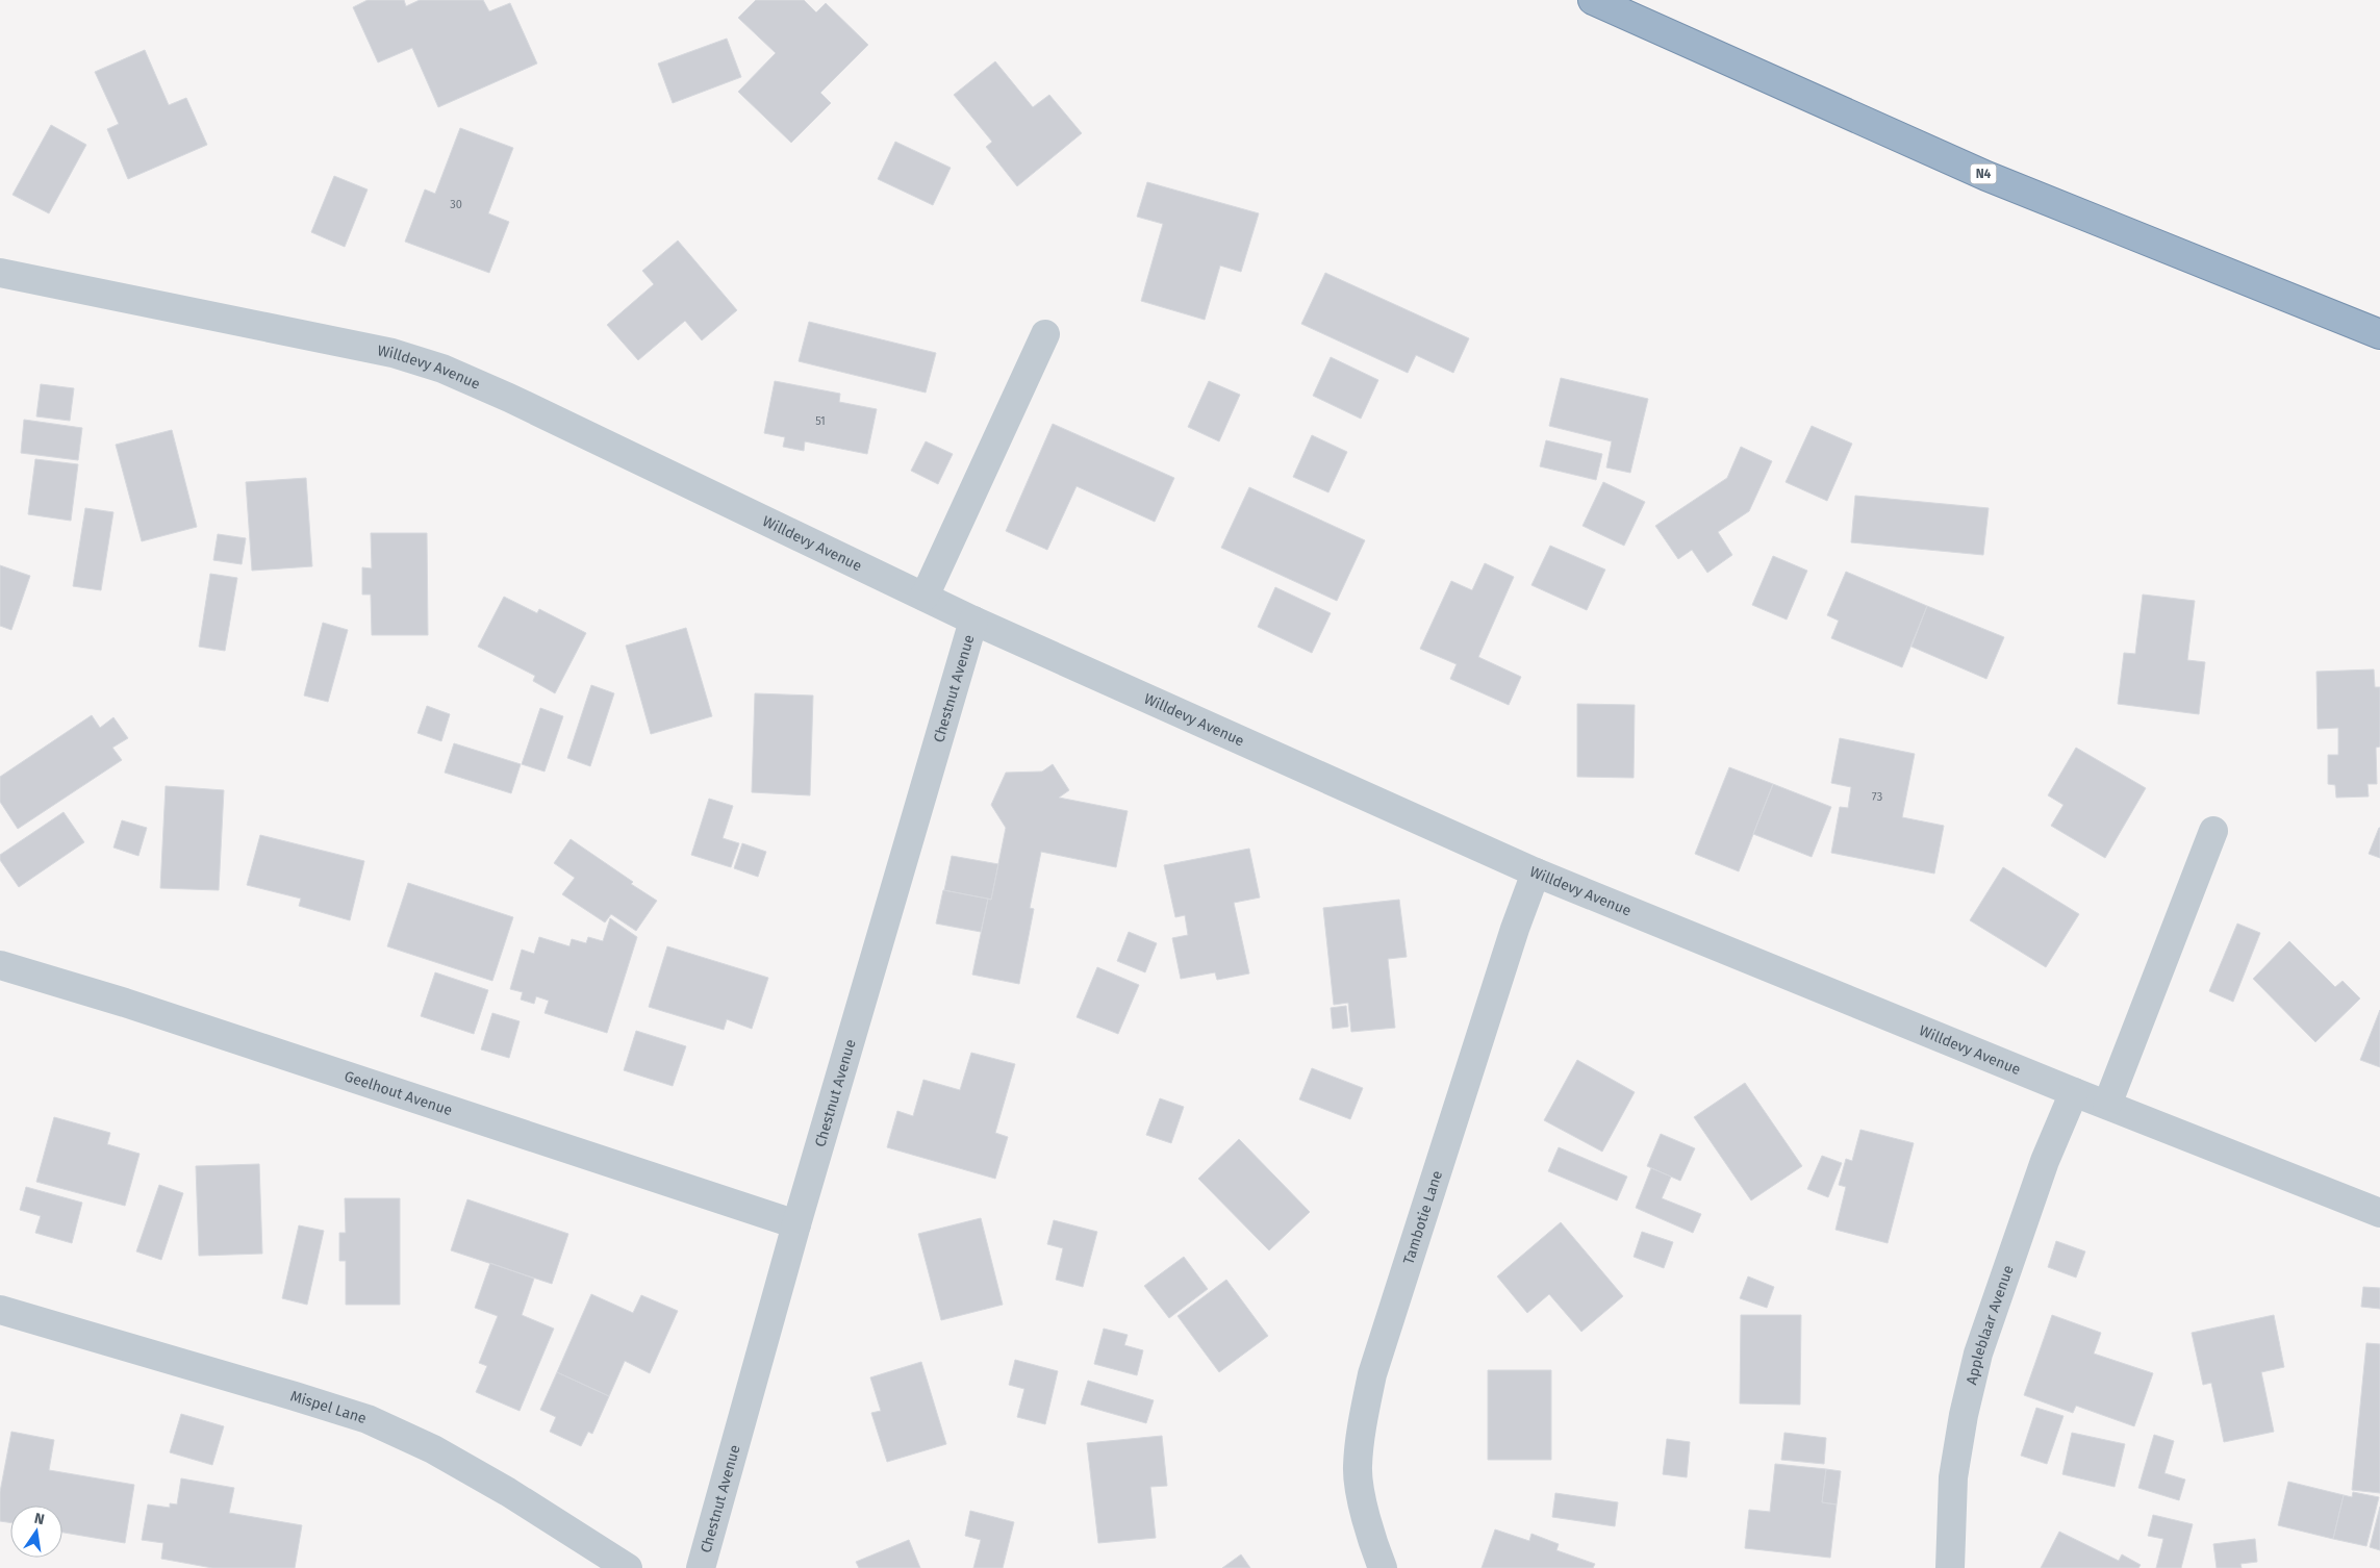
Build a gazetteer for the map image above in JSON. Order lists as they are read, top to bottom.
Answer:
{
  "streets": {
    "highway": ["N4"],
    "street": [
      "Willdevy Avenue",
      "Chestnut Avenue",
      "Geelhout Avenue",
      "Tambotie Lane",
      "Appleblaar Avenue",
      "Mispel Lane"
    ]
  },
  "crossings": [
    ["Willdevy Avenue", "Chestnut Avenue"],
    ["Willdevy Avenue", "Tambotie Lane"],
    ["Willdevy Avenue", "Appleblaar Avenue"],
    ["Chestnut Avenue", "Geelhout Avenue"]
  ],
  "house_numbers": ["30", "51", "73"],
  "north": "top"
}
